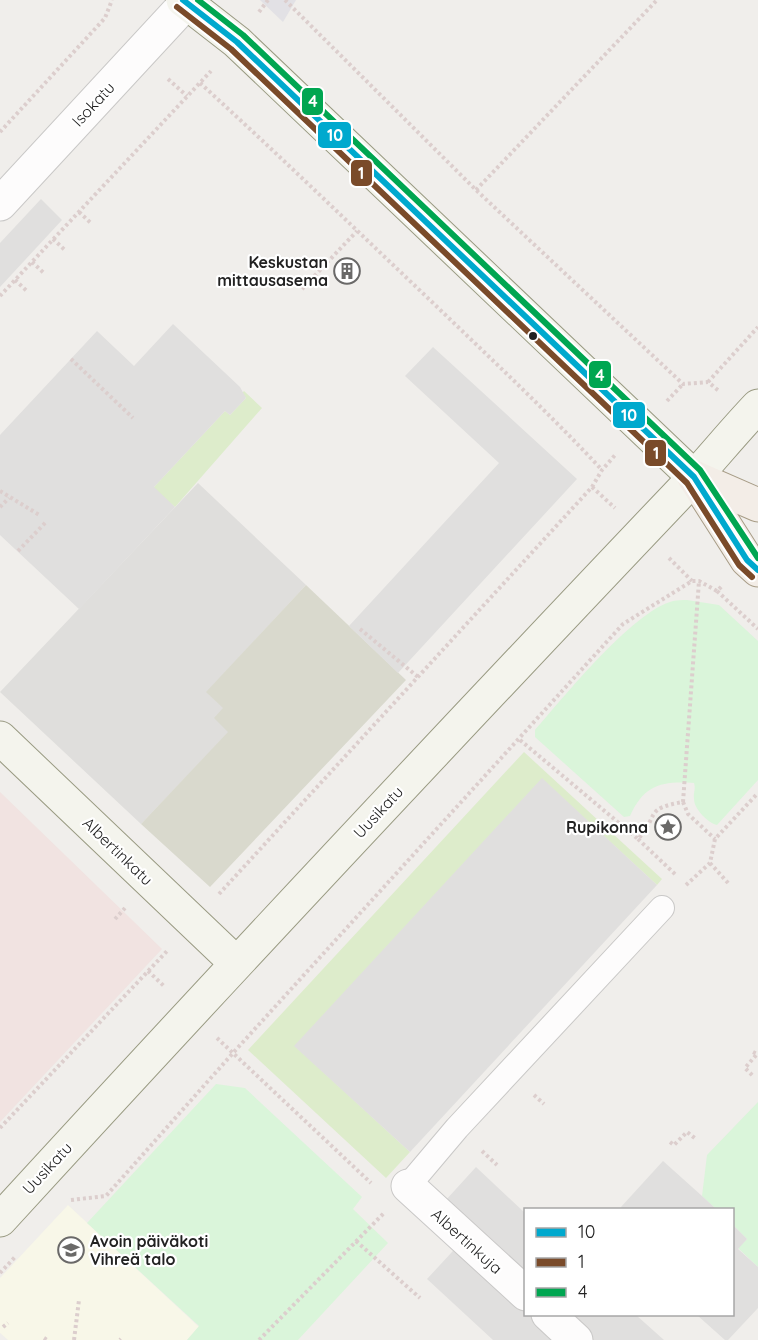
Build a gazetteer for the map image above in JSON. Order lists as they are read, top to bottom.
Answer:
{
  "streets": {
    "main road": ["Uusikatu", "Albertinkatu"],
    "street": ["Isokatu", "Albertinkuja"]
  },
  "crossings": [
    ["Uusikatu", "Albertinkatu"]
  ],
  "places": {
    "building": ["Keskustan mittausasema"],
    "place": ["Rupikonna"],
    "school or university": ["Avoin päiväkoti Vihreä talo"]
  },
  "lines": ["transit line 10", "transit line 4", "transit line 1"],
  "legend": ["10", "1", "4"]
}
